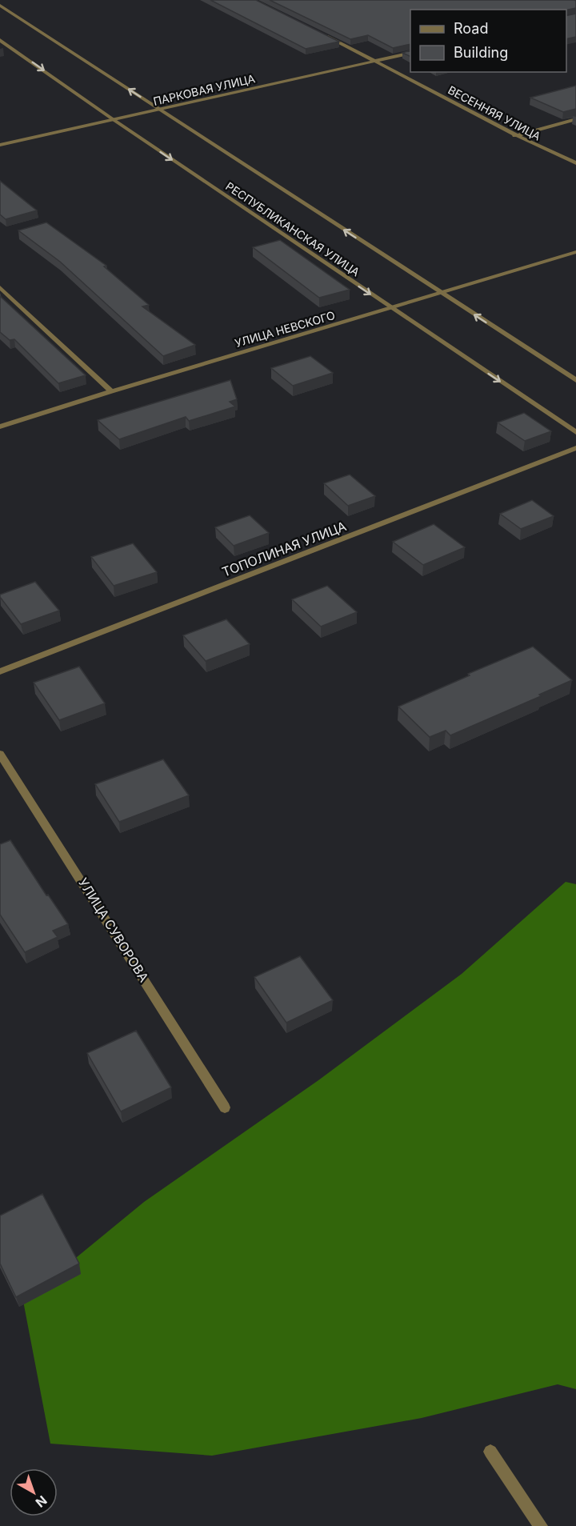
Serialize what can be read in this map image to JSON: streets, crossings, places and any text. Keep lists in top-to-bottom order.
{
  "streets": {
    "street": [
      "ПАРКОВАЯ УЛИЦА",
      "ВЕСЕННЯЯ УЛИЦА",
      "РЕСПУБЛИКАНСКАЯ УЛИЦА",
      "УЛИЦА НЕВСКОГО",
      "ТОПОЛИНАЯ УЛИЦА",
      "УЛИЦА СУВОРОВА"
    ]
  },
  "crossings": [
    ["ПАРКОВАЯ УЛИЦА", "ВЕСЕННЯЯ УЛИЦА"],
    ["ПАРКОВАЯ УЛИЦА", "РЕСПУБЛИКАНСКАЯ УЛИЦА"],
    ["РЕСПУБЛИКАНСКАЯ УЛИЦА", "УЛИЦА НЕВСКОГО"]
  ],
  "legend": ["Road", "Building"],
  "north": "bottom right"
}
